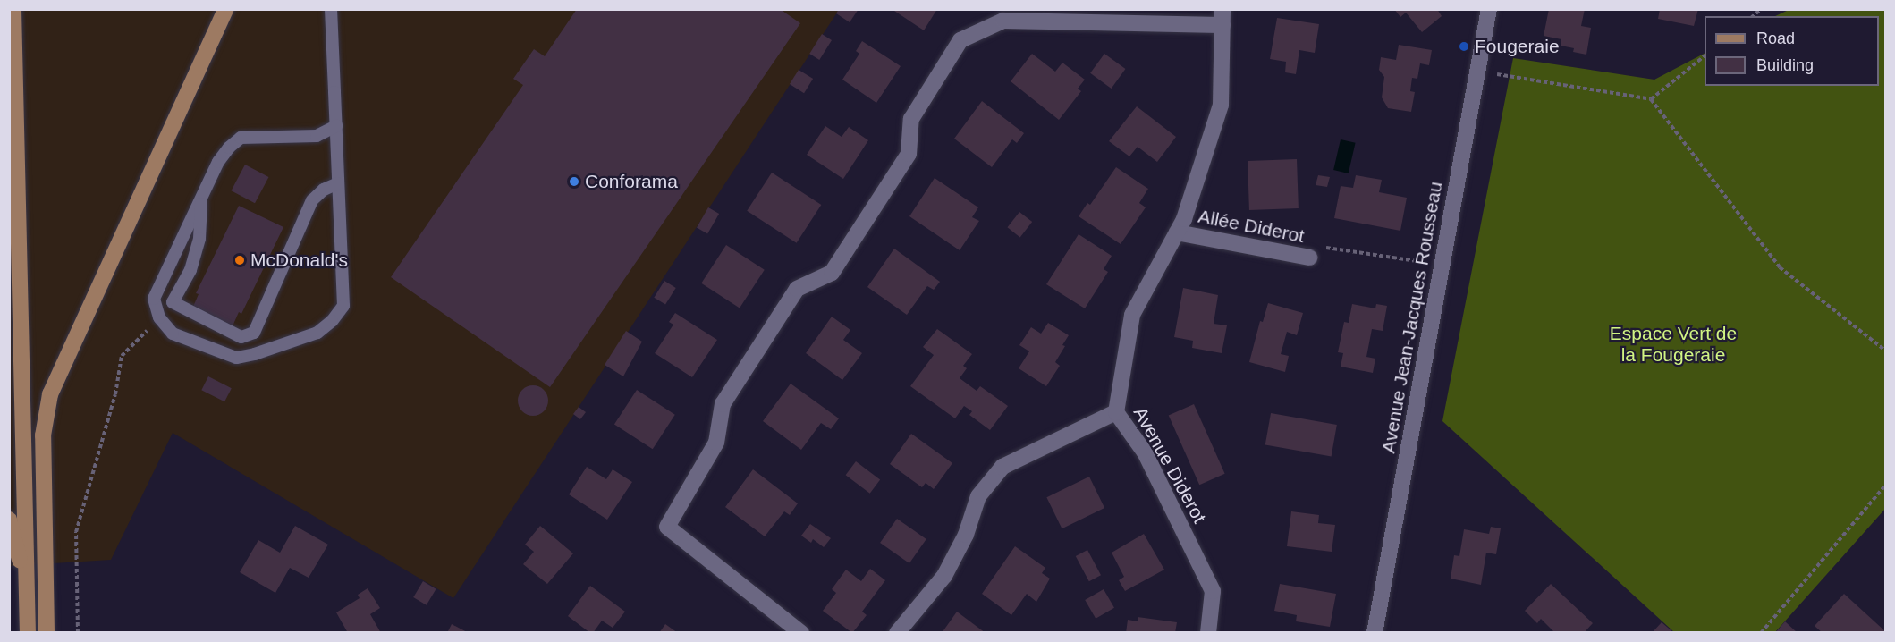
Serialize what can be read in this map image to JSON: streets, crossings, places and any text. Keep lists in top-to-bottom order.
{
  "streets": {
    "street": ["Allée Diderot", "Avenue Jean-Jacques Rousseau", "Avenue Diderot"]
  },
  "crossings": [
    ["Allée Diderot", "Avenue Jean-Jacques Rousseau"],
    ["Allée Diderot", "Avenue Diderot"]
  ],
  "parks": ["Espace Vert de la Fougeraie"],
  "places": ["Fougeraie", "Conforama", "McDonald's"],
  "legend": ["Road", "Building"]
}
